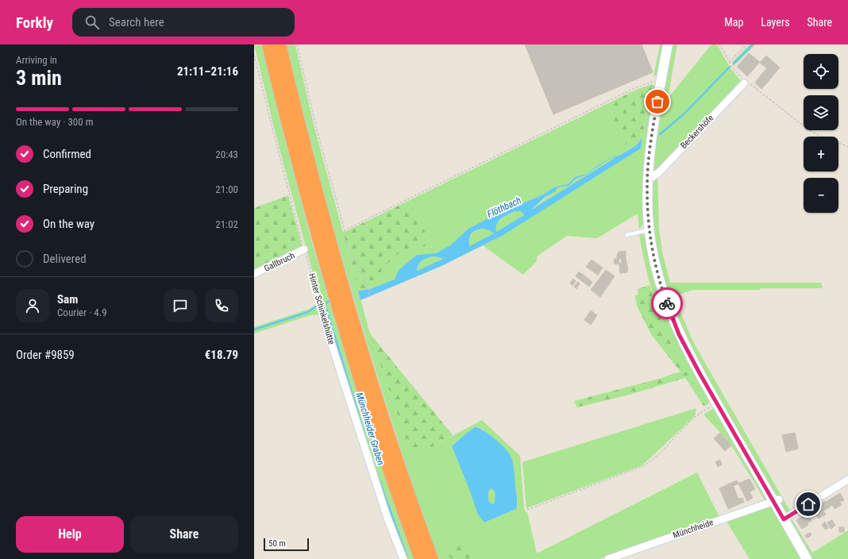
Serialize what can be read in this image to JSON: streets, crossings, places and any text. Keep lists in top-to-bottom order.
{
  "streets": {
    "street": [
      "Beckershöfe",
      "Gallbruch",
      "Hinter Schinkelshütte",
      "Münchheide"
    ]
  },
  "crossings": [
    ["Gallbruch", "Hinter Schinkelshütte"]
  ],
  "water": ["Flöthbach", "Münchheider Graben"],
  "scale_bar": "50 m",
  "page": {
    "header": "Forkly",
    "search": "Search here",
    "nav": ["Map", "Layers", "Share"],
    "heading": ["3 min", "Arriving in", "21:11–21:16"],
    "panel": [
      "Sam",
      "Courier · 4.9",
      "Order #9859",
      "€18.79"
    ],
    "map_buttons": ["+", "−"],
    "bar": "On the way · 300 m",
    "list": [
      ["Confirmed", "20:43"],
      ["Preparing", "21:00"],
      ["On the way", "21:02"],
      "Delivered"
    ],
    "buttons": ["Help", "Share"],
    "scale": "50 m"
  }
}
